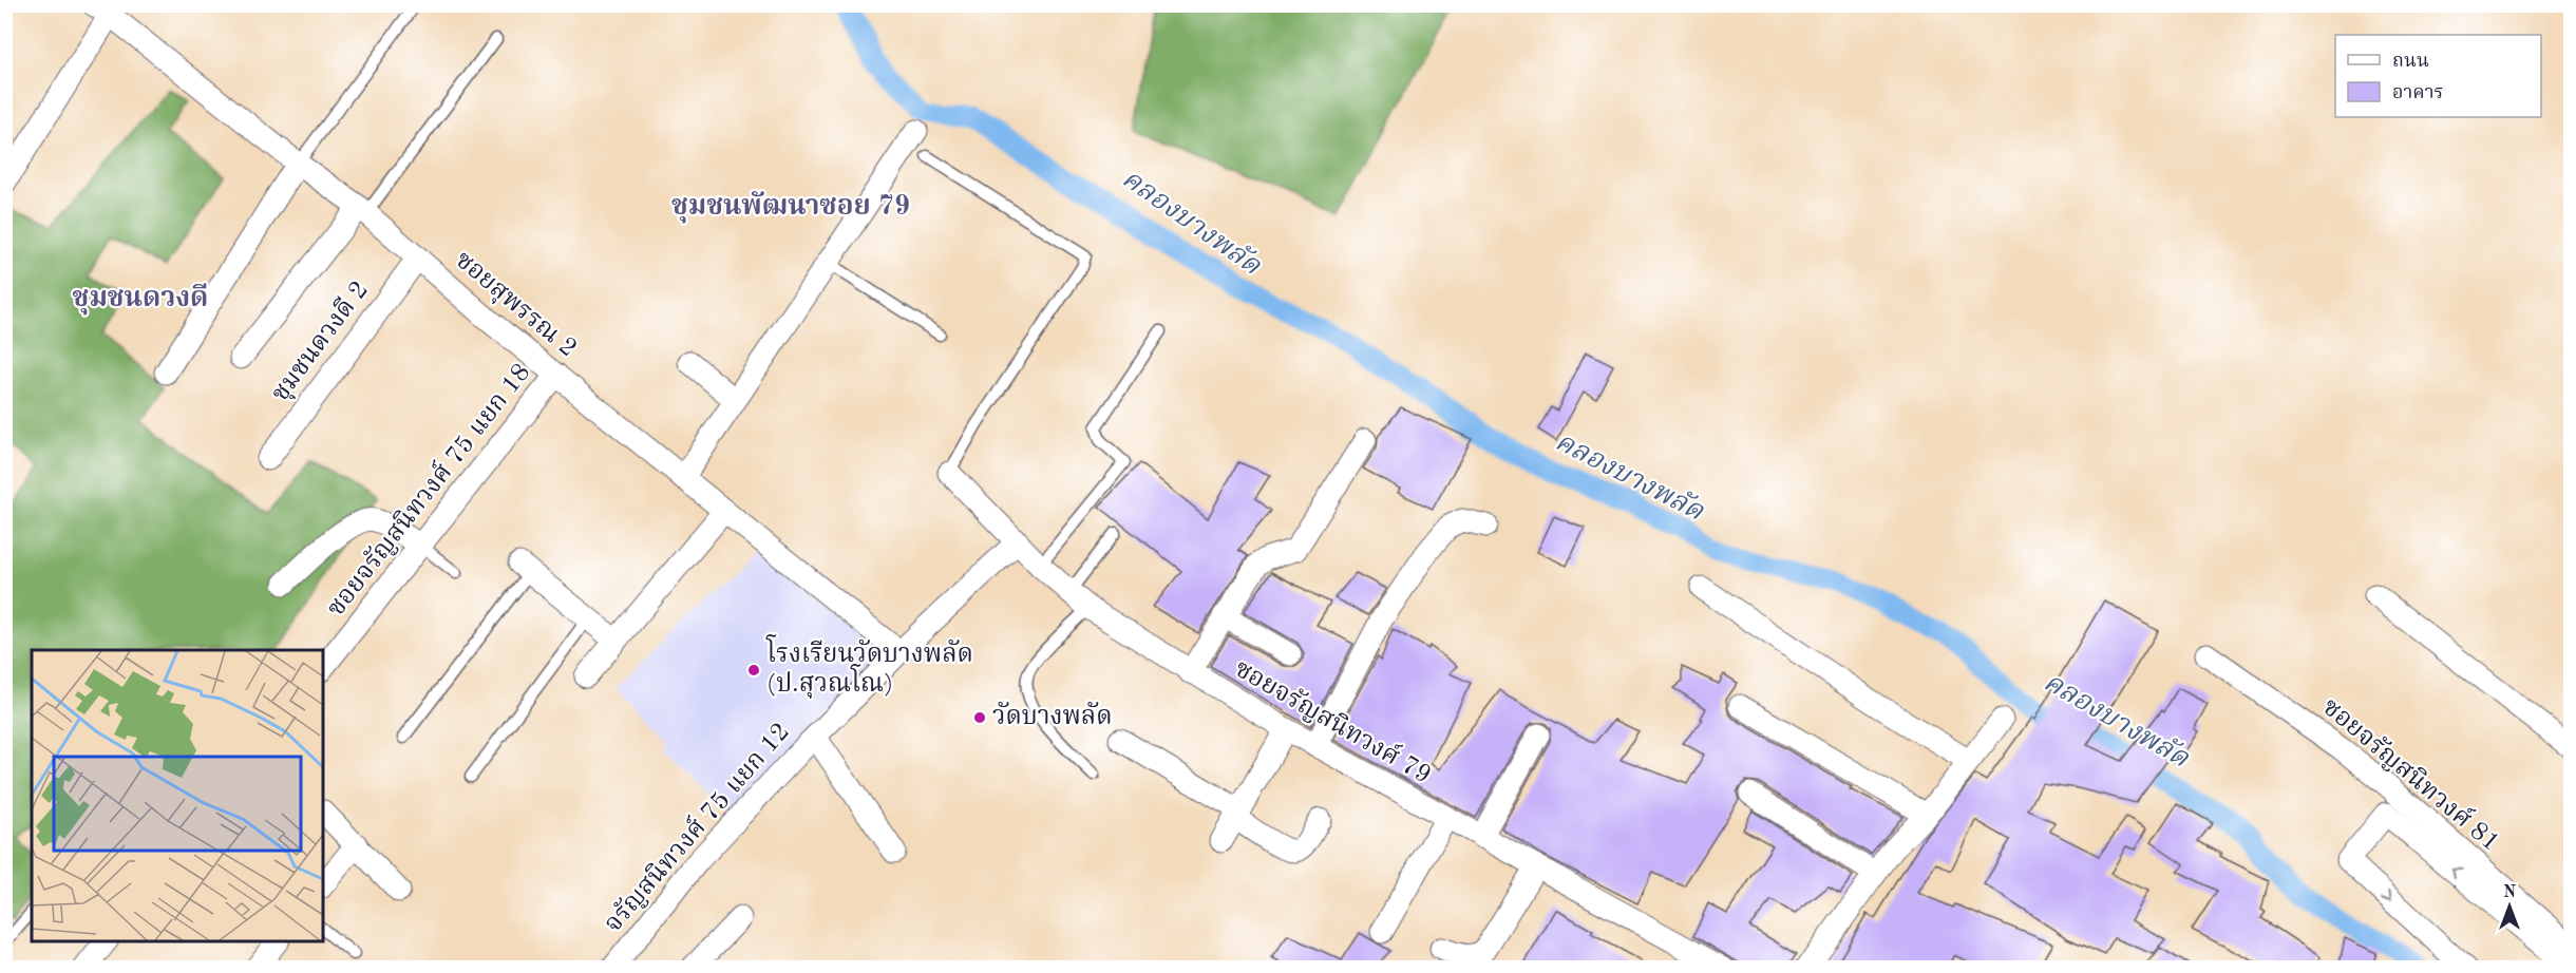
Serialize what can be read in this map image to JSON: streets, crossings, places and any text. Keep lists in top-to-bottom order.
{
  "streets": {
    "street": [
      "ซอยสุพรรณ 2",
      "ชุมชนดวงดี 2",
      "ซอยจรัญสนิทวงศ์ 75 แยก 18",
      "ซอยจรัญสนิทวงศ์ 79",
      "ซอยจรัญสนิทวงศ์ 81",
      "จรัญสนิทวงศ์ 75 แยก 12"
    ]
  },
  "crossings": [
    ["ซอยสุพรรณ 2", "ชุมชนดวงดี 2"],
    ["ซอยสุพรรณ 2", "ซอยจรัญสนิทวงศ์ 75 แยก 18"],
    ["ซอยสุพรรณ 2", "จรัญสนิทวงศ์ 75 แยก 12"],
    ["ซอยจรัญสนิทวงศ์ 79", "จรัญสนิทวงศ์ 75 แยก 12"]
  ],
  "districts": ["ชุมชนพัฒนาซอย 79", "ชุมชนดวงดี"],
  "water": ["คลองบางพลัด"],
  "places": ["โรงเรียนวัดบางพลัด (ป.สุวณโณ)", "วัดบางพลัด"],
  "legend": ["ถนน", "อาคาร"],
  "north": "top"
}
